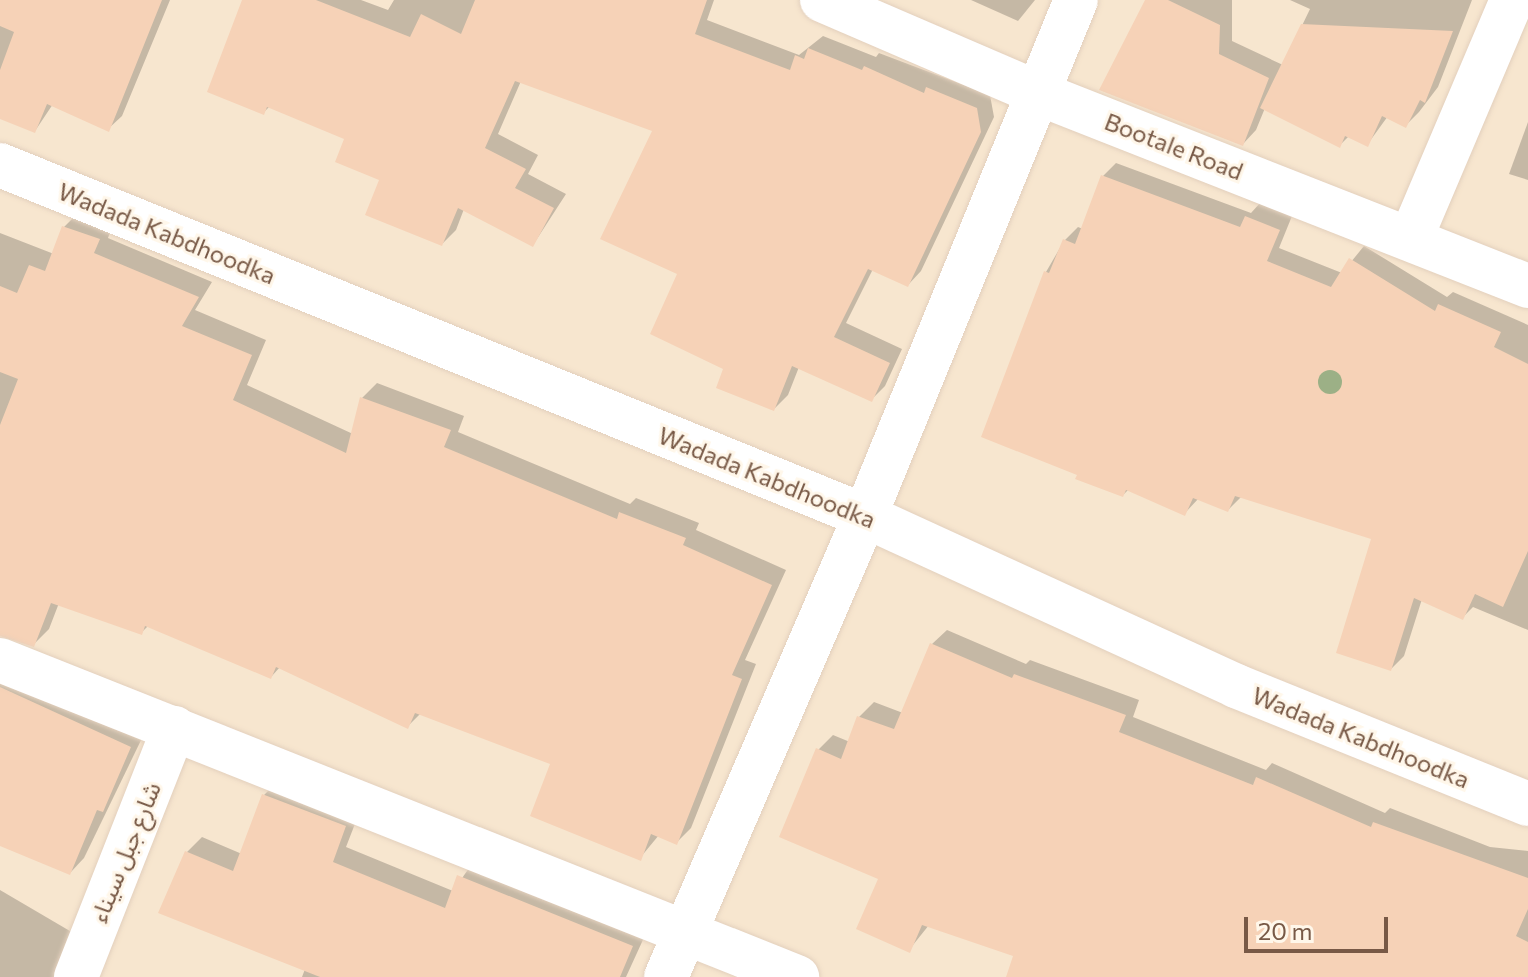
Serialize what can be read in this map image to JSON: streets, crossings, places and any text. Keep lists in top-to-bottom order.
{
  "streets": {
    "street": ["Bootale Road", "Wadada Kabdhoodka", "شارع جبل سيناء"]
  },
  "scale_bar": "20 m"
}
